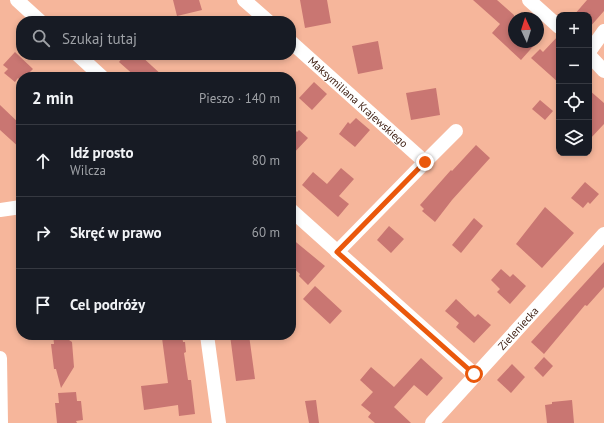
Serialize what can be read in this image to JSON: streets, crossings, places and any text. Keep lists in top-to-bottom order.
{
  "streets": {
    "street": ["Maksymiliana Krajewskiego", "Zieleniecka"]
  },
  "north": "top",
  "page": {
    "map_buttons": ["+", "−"],
    "search": "Szukaj tutaj",
    "heading": ["2 min", "Pieszo · 140 m"],
    "list": [
      ["Idź prosto", "Wilcza", "80 m"],
      ["Skręć w prawo", "60 m"],
      "Cel podróży"
    ]
  }
}
